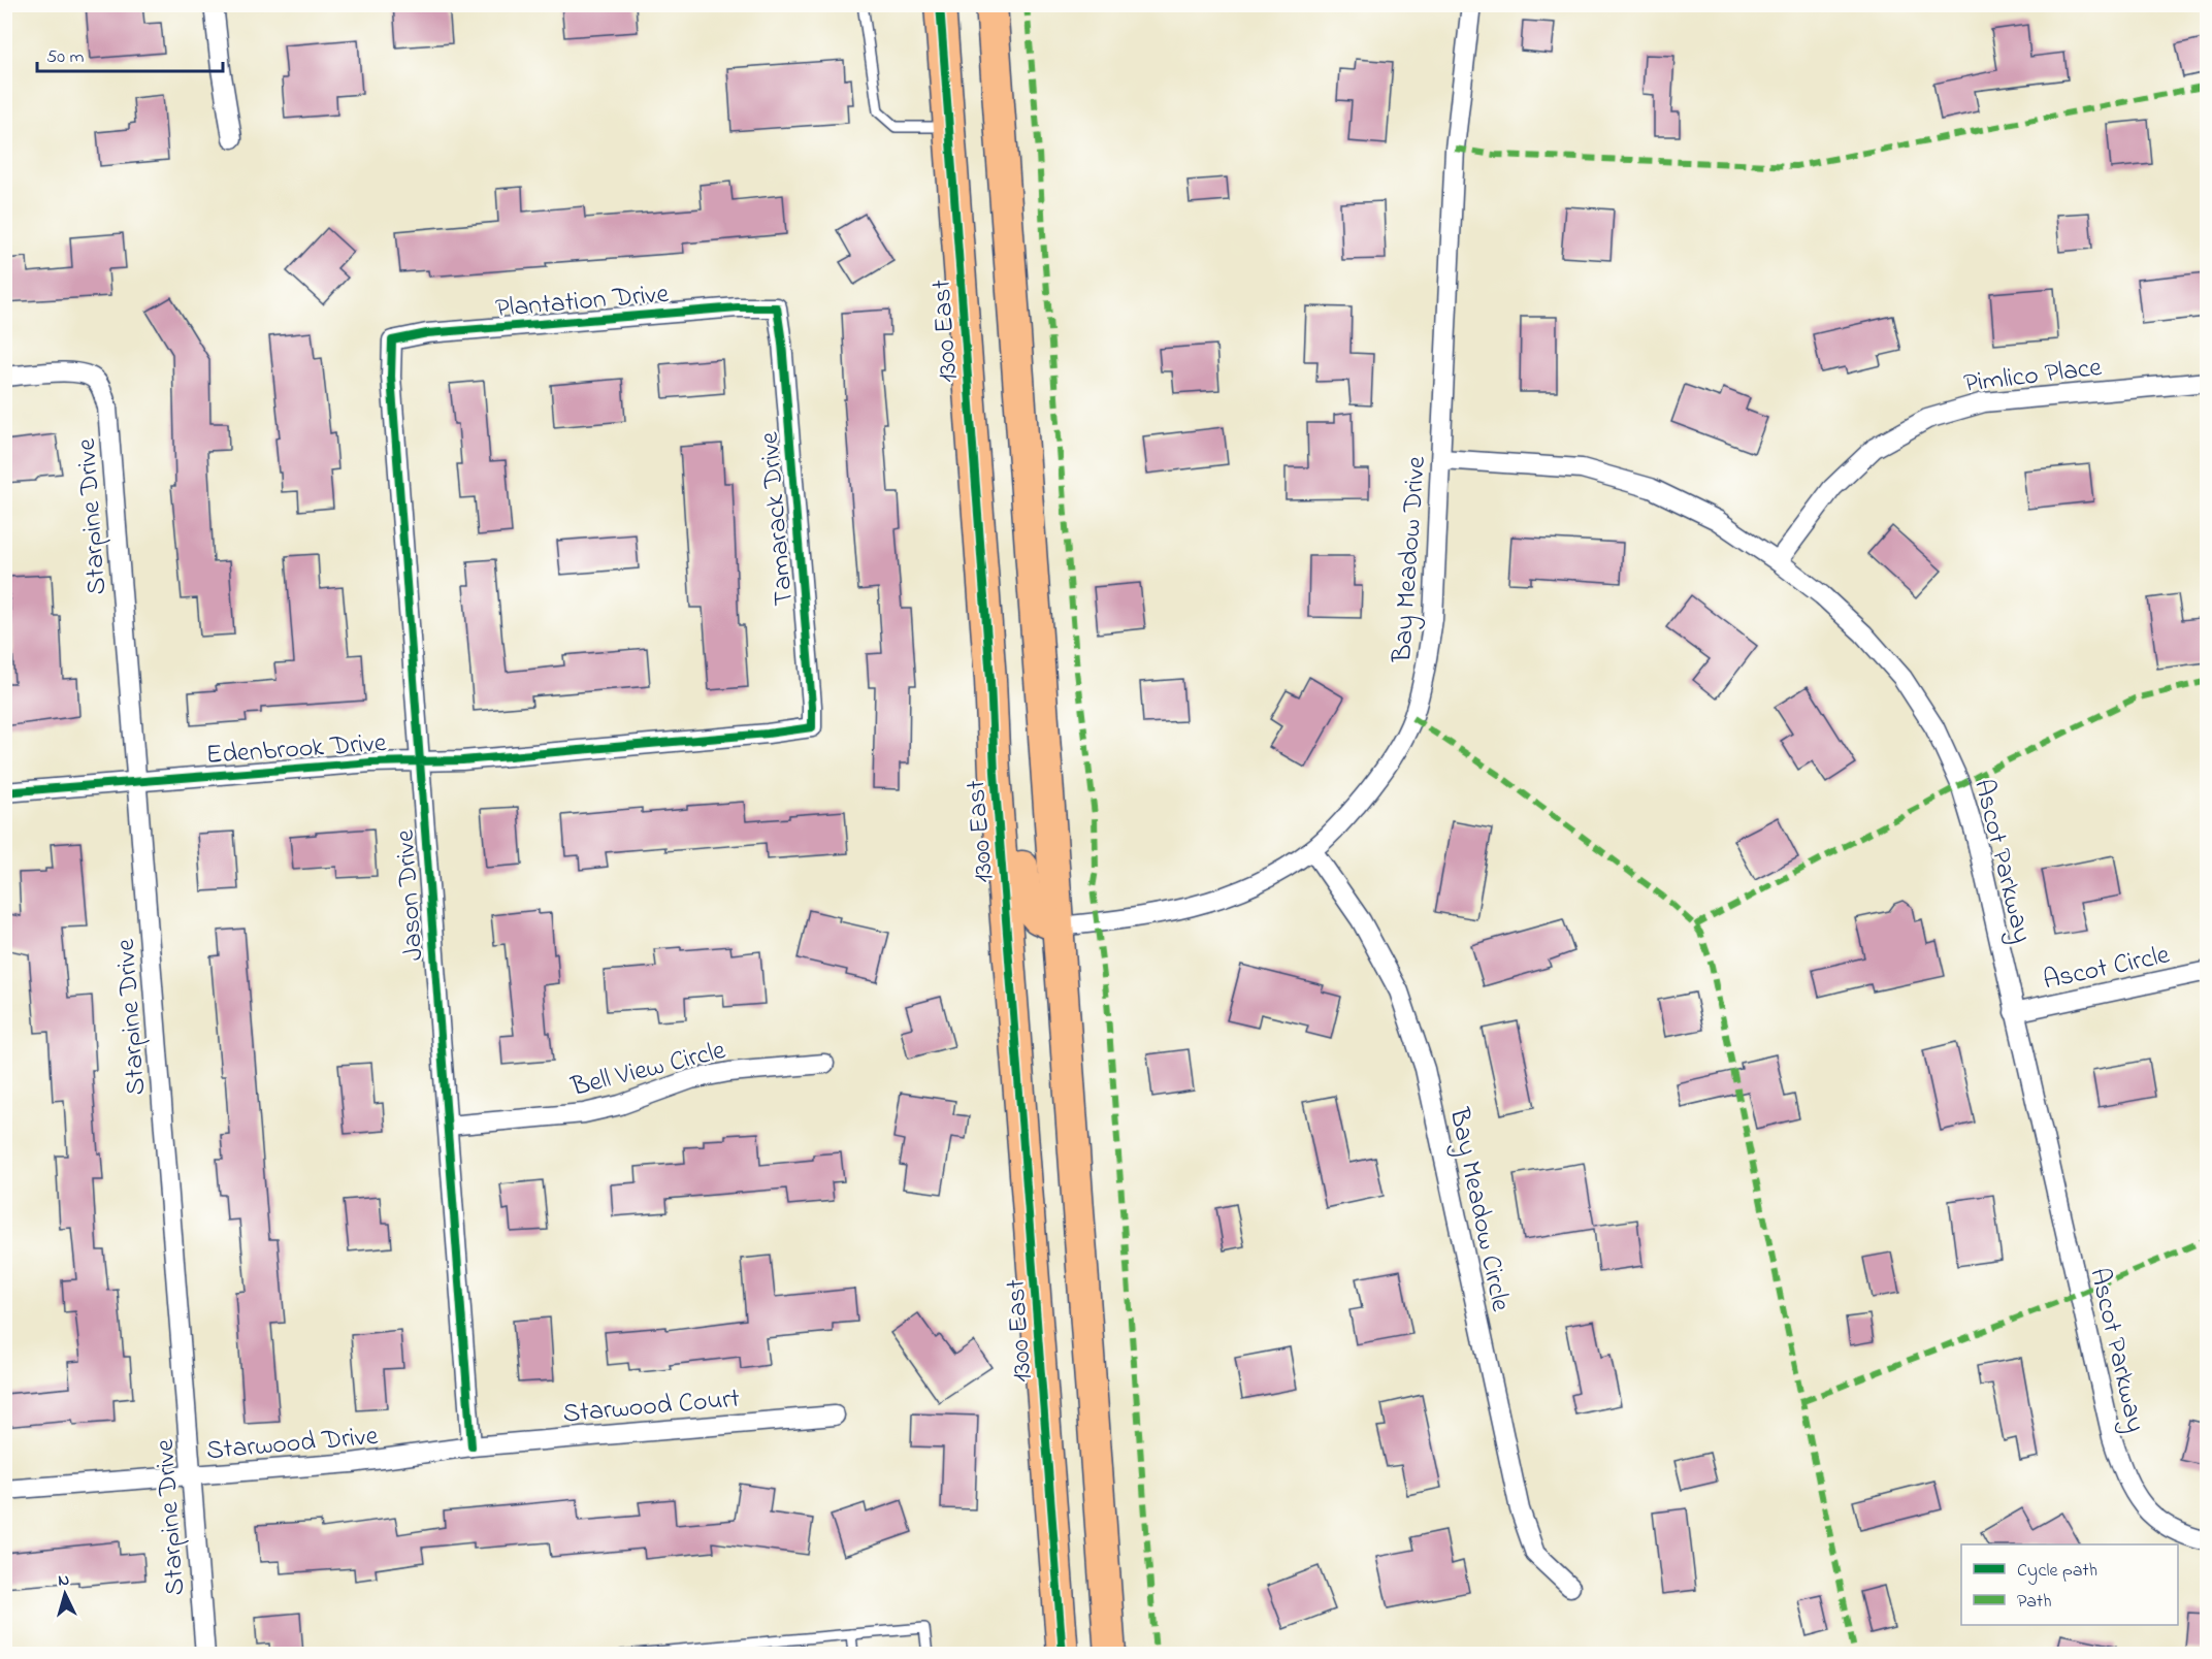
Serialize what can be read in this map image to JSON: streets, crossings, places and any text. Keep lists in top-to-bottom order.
{
  "streets": {
    "main road": ["1300 East"],
    "street": [
      "Plantation Drive",
      "Pimlico Place",
      "Starpine Drive",
      "Tamarack Drive",
      "Bay Meadow Drive",
      "Edenbrook Drive",
      "Ascot Parkway",
      "Jason Drive",
      "Ascot Circle",
      "Bell View Circle",
      "Bay Meadow Circle",
      "Starwood Court",
      "Starwood Drive"
    ]
  },
  "crossings": [
    ["Plantation Drive", "Tamarack Drive"],
    ["Plantation Drive", "Jason Drive"],
    ["Pimlico Place", "Ascot Parkway"],
    ["Starpine Drive", "Edenbrook Drive"],
    ["Starpine Drive", "Starwood Drive"],
    ["Tamarack Drive", "Edenbrook Drive"],
    ["Bay Meadow Drive", "Ascot Parkway"],
    ["Bay Meadow Drive", "Bay Meadow Circle"],
    ["Edenbrook Drive", "Jason Drive"],
    ["Ascot Parkway", "Ascot Circle"],
    ["Jason Drive", "Bell View Circle"],
    ["Jason Drive", "Starwood Court"],
    ["Jason Drive", "Starwood Drive"],
    ["Starwood Court", "Starwood Drive"]
  ],
  "legend": ["Cycle path", "Path"],
  "scale_bar": "50 m",
  "north": "top"
}
